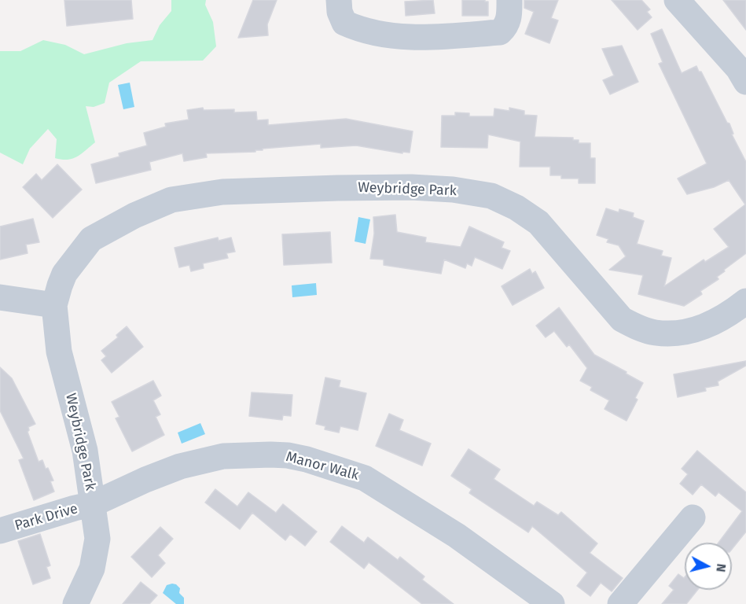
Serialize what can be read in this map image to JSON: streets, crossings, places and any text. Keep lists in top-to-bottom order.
{
  "streets": {
    "street": ["Weybridge Park", "Manor Walk", "Park Drive"]
  },
  "crossings": [
    ["Weybridge Park", "Manor Walk"],
    ["Weybridge Park", "Park Drive"],
    ["Manor Walk", "Park Drive"]
  ],
  "north": "right"
}
